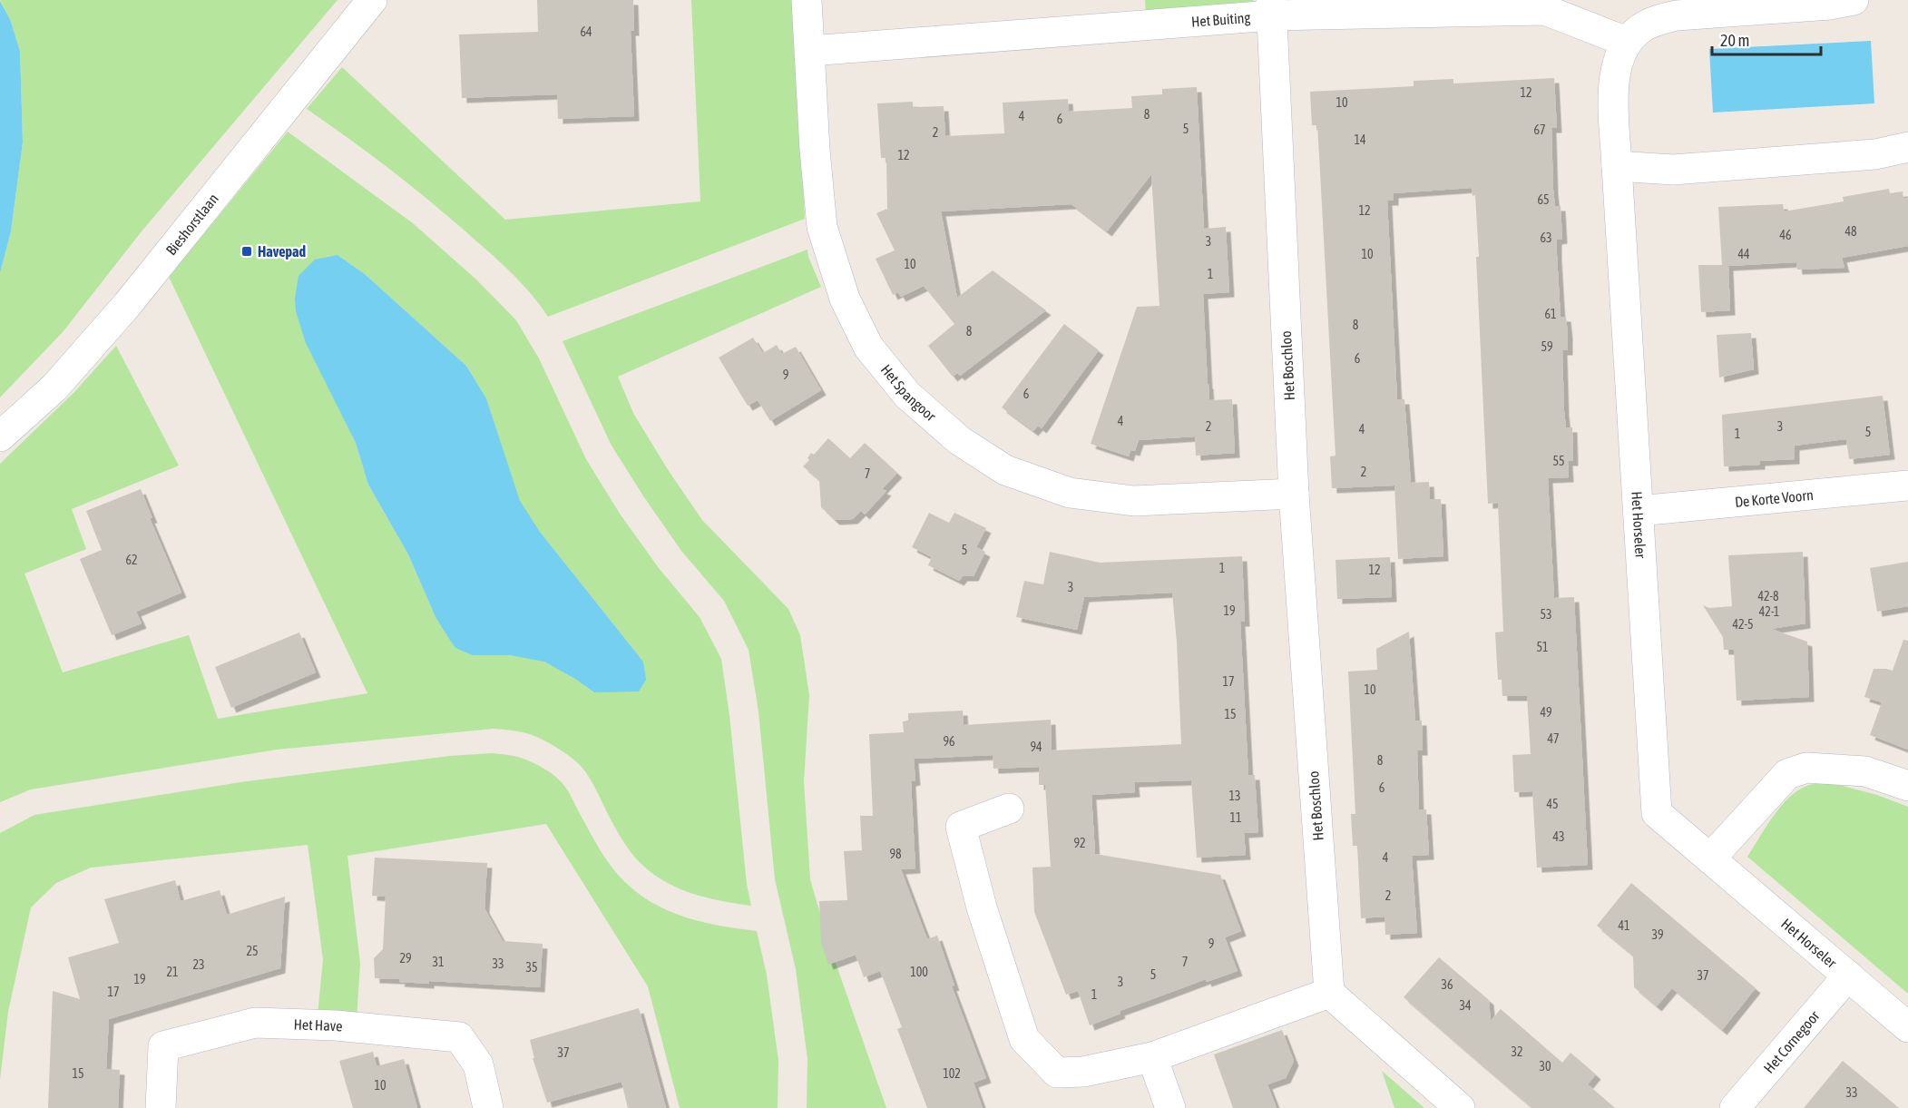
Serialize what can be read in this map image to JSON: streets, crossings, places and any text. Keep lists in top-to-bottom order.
{
  "streets": {
    "street": [
      "Het Buiting",
      "Bieshorstlaan",
      "Het Boschloo",
      "Het Spangoor",
      "De Korte Voorn",
      "Het Horseler",
      "Het Have",
      "Het Cornegoor"
    ]
  },
  "crossings": [
    ["Het Buiting", "Het Boschloo"],
    ["Het Buiting", "Het Spangoor"],
    ["Het Buiting", "Het Horseler"],
    ["Het Boschloo", "Het Spangoor"],
    ["De Korte Voorn", "Het Horseler"],
    ["Het Horseler", "Het Cornegoor"]
  ],
  "places": {
    "transit": ["Havepad"]
  },
  "house_numbers": [
    "64",
    "12",
    "10",
    "8",
    "4",
    "6",
    "5",
    "67",
    "2",
    "14",
    "12",
    "65",
    "12",
    "48",
    "46",
    "63",
    "3",
    "10",
    "44",
    "10",
    "1",
    "61",
    "8",
    "8",
    "59",
    "6",
    "9",
    "6",
    "4",
    "2",
    "3",
    "4",
    "5",
    "1",
    "55",
    "2",
    "7",
    "5",
    "62",
    "1",
    "12",
    "3",
    "42-8",
    "19",
    "42-1",
    "53",
    "42-5",
    "51",
    "17",
    "10",
    "49",
    "15",
    "47",
    "96",
    "94",
    "8",
    "6",
    "13",
    "45",
    "11",
    "43",
    "92",
    "98",
    "4",
    "2",
    "41",
    "39",
    "9",
    "25",
    "29",
    "31",
    "7",
    "33",
    "23",
    "35",
    "21",
    "100",
    "5",
    "37",
    "19",
    "3",
    "36",
    "17",
    "1",
    "34",
    "32",
    "37",
    "30",
    "15",
    "102",
    "10",
    "33"
  ],
  "scale_bar": "20 m"
}
